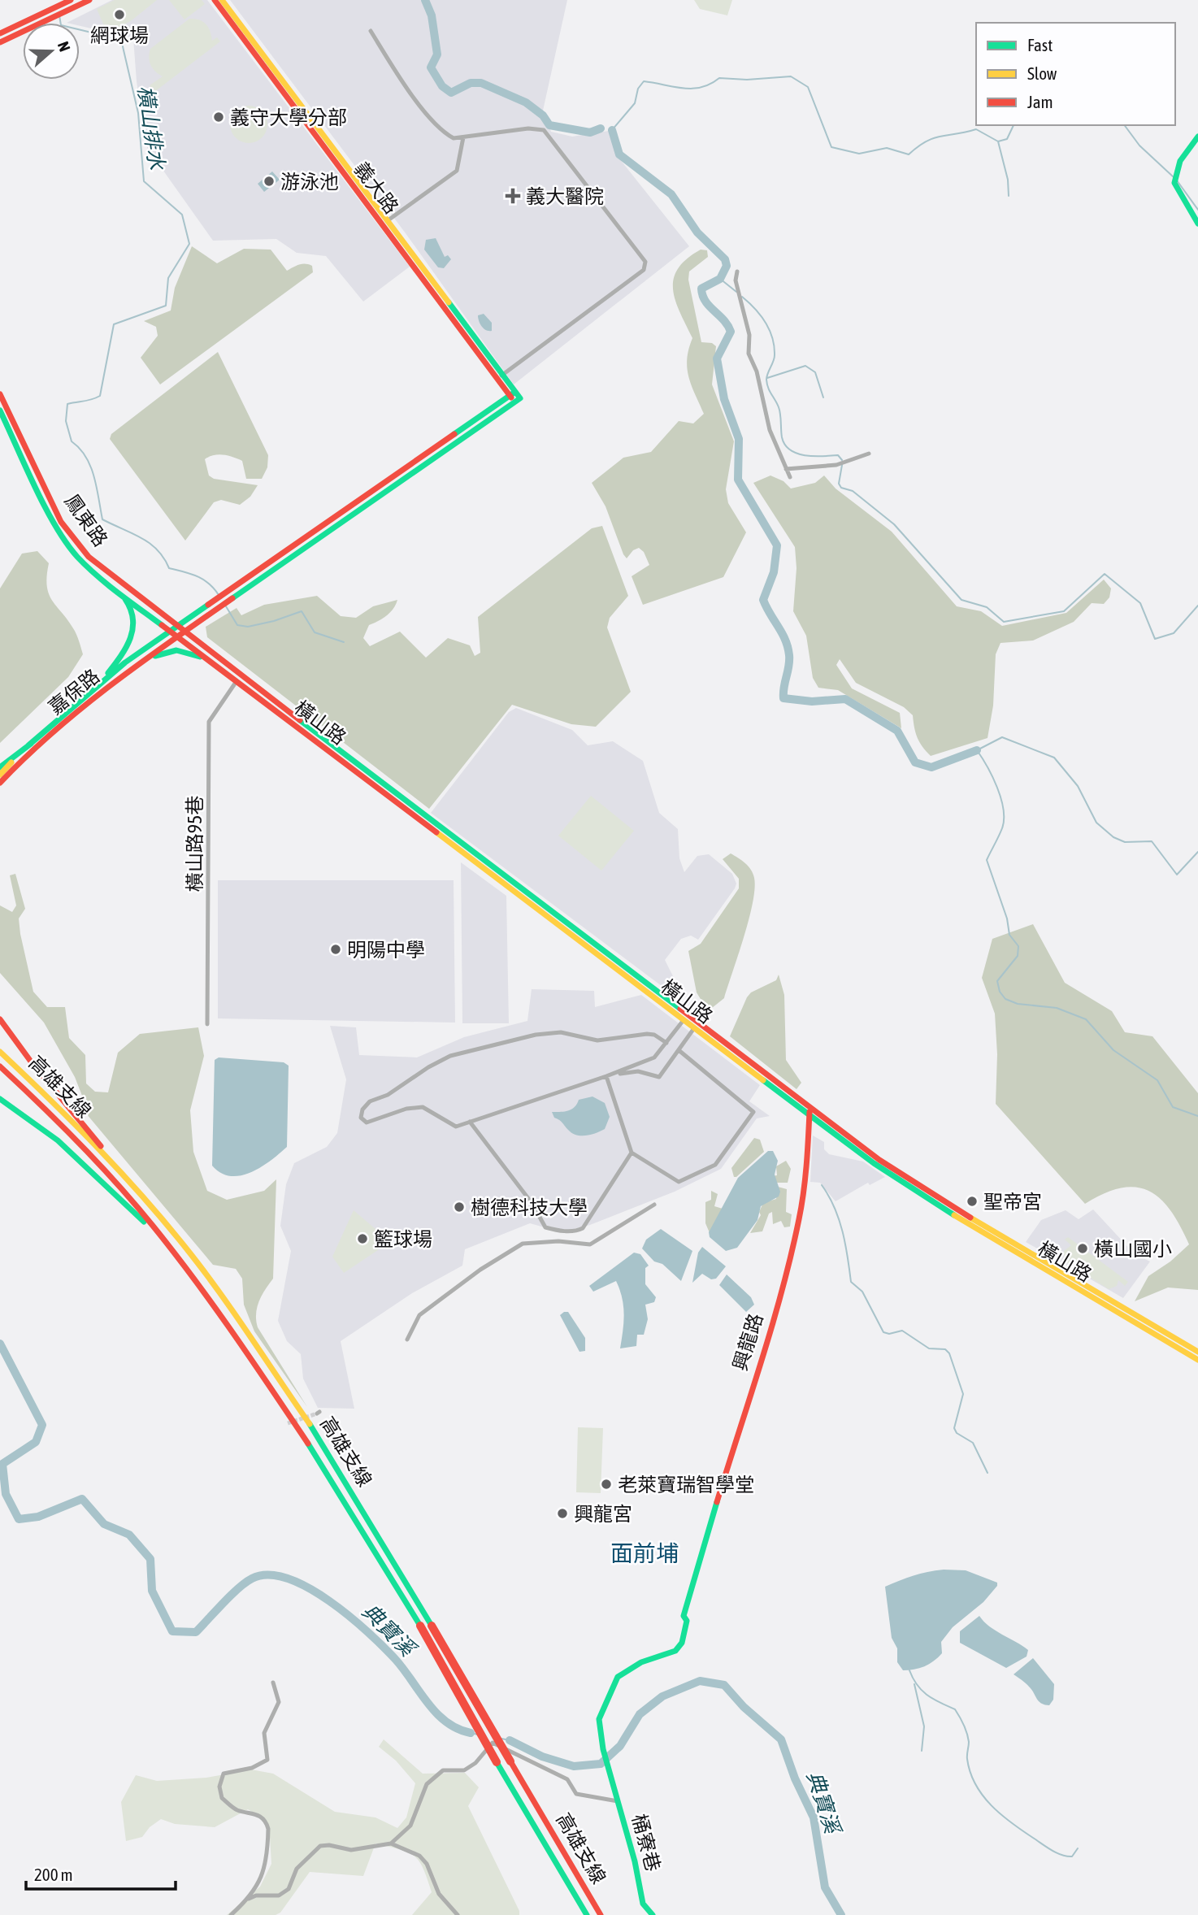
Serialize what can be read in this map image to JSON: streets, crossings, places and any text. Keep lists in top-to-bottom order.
{
  "streets": {
    "main road": [
      "義大路",
      "鳳東路",
      "嘉保路",
      "橫山路",
      "高雄支線",
      "興龍路",
      "桶寮巷"
    ],
    "street": ["橫山路95巷"]
  },
  "crossings": [
    ["義大路", "鳳東路"],
    ["義大路", "嘉保路"],
    ["義大路", "橫山路"],
    ["鳳東路", "嘉保路"],
    ["鳳東路", "橫山路"],
    ["嘉保路", "橫山路"],
    ["橫山路", "橫山路95巷"],
    ["橫山路", "興龍路"],
    ["興龍路", "桶寮巷"]
  ],
  "districts": ["面前埔"],
  "water": ["橫山排水", "典寶溪"],
  "places": {
    "other": [
      "網球場",
      "義守大學分部",
      "游泳池",
      "明陽中學",
      "聖帝宮",
      "樹德科技大學",
      "籃球場",
      "橫山國小",
      "老萊寶瑞智學堂",
      "興龍宮"
    ],
    "health": ["義大醫院"]
  },
  "legend": ["Fast", "Slow", "Jam"],
  "scale_bar": "200 m",
  "north": "right"
}
